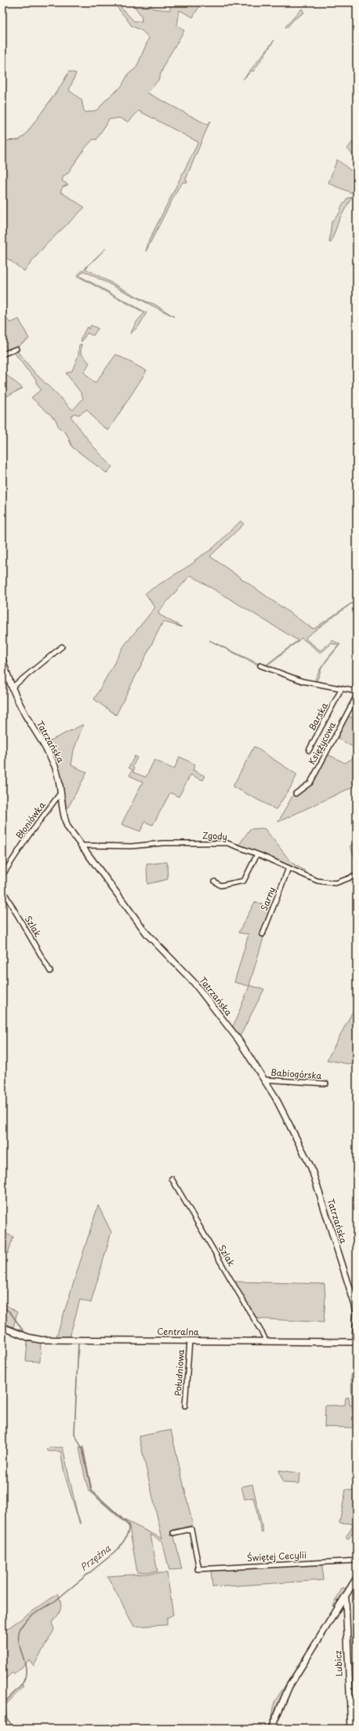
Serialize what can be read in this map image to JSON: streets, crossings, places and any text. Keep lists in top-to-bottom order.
{
  "streets": {
    "street": [
      "Barska",
      "Tatrzańska",
      "Księżycowa",
      "Błoniówka",
      "Zgody",
      "Sarny",
      "Szlak",
      "Babiogórska",
      "Centralna",
      "Południowa",
      "Świętej Cecylii",
      "Lubicz"
    ]
  },
  "crossings": [
    ["Tatrzańska", "Błoniówka"],
    ["Tatrzańska", "Zgody"],
    ["Tatrzańska", "Babiogórska"],
    ["Tatrzańska", "Centralna"],
    ["Zgody", "Sarny"],
    ["Szlak", "Centralna"],
    ["Centralna", "Południowa"]
  ],
  "water": ["Przężna"]
}
